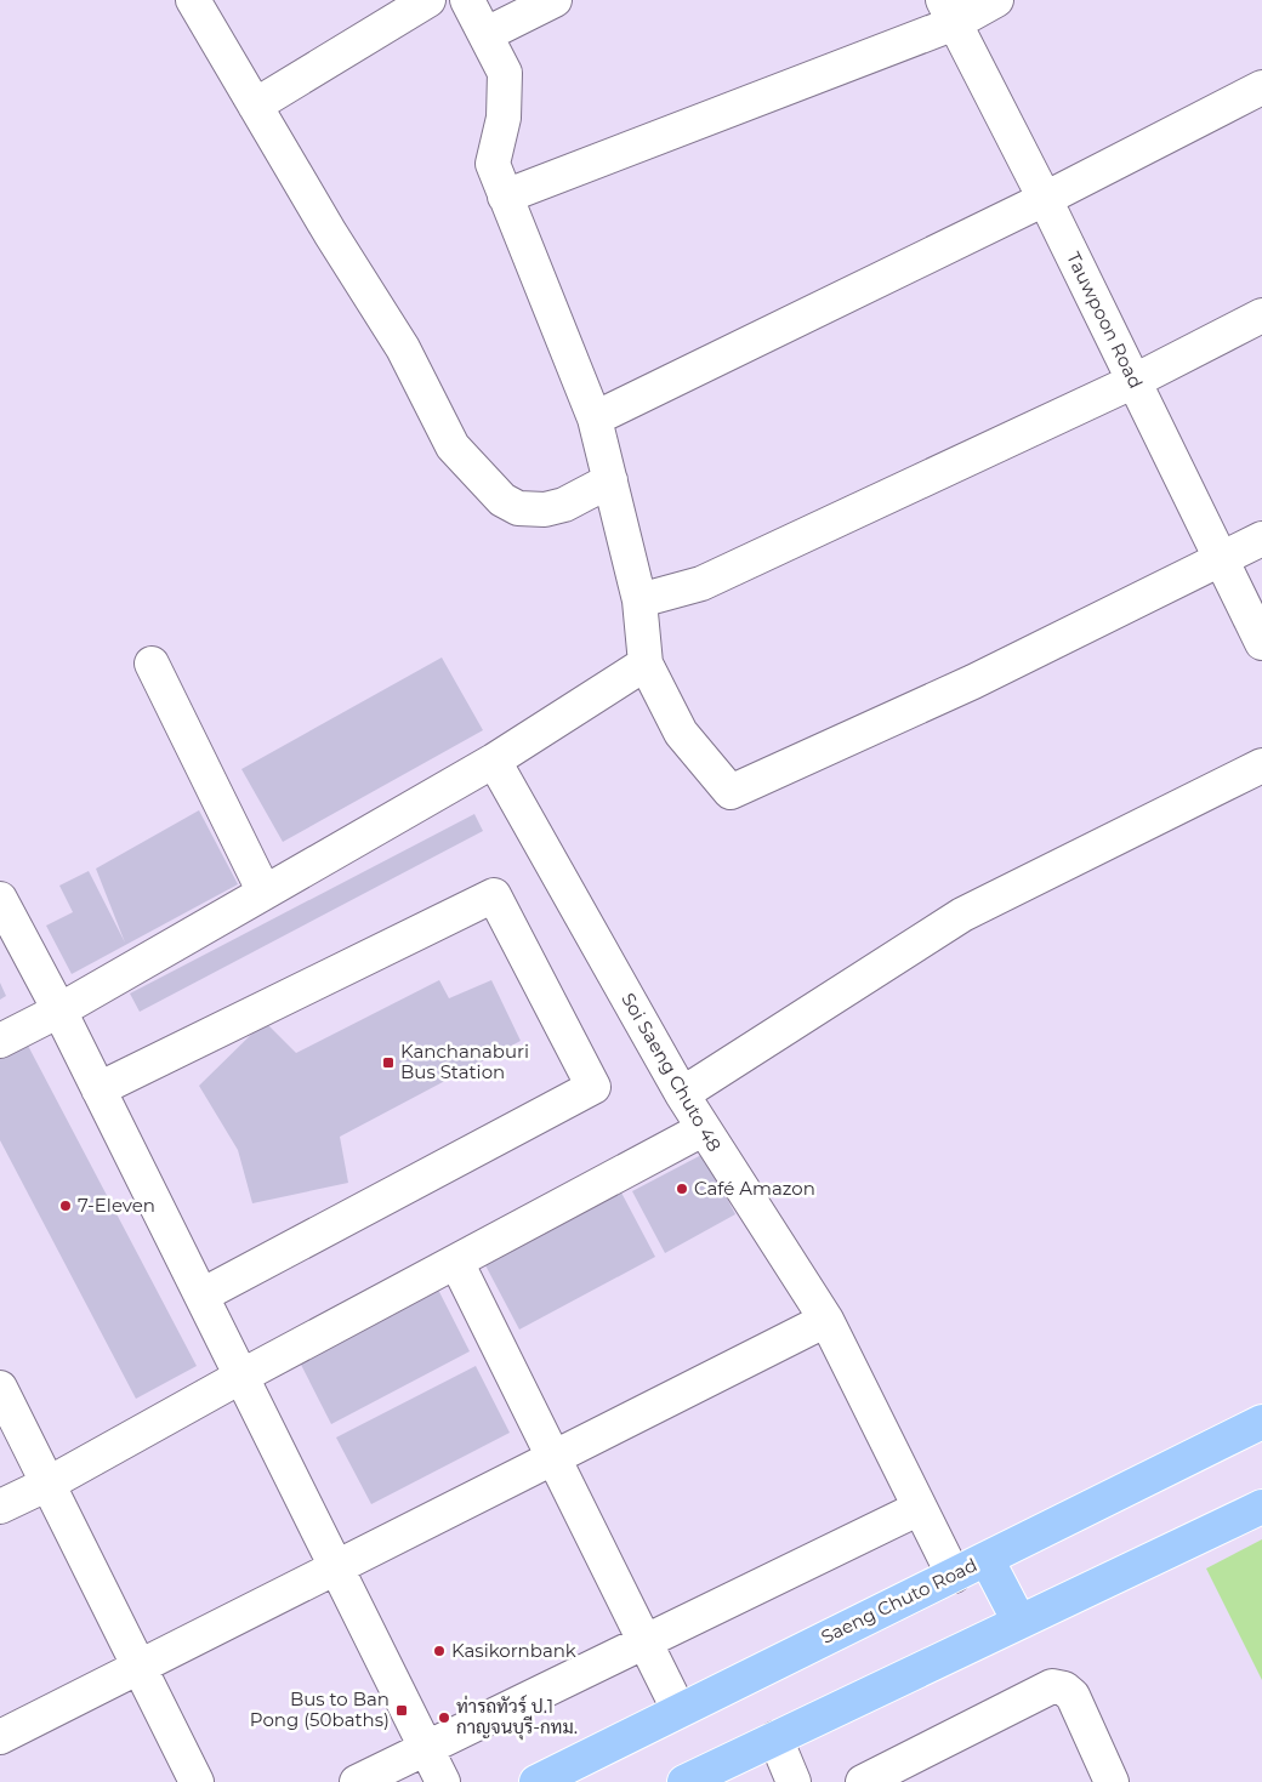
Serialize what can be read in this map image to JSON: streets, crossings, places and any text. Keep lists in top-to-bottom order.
{
  "streets": {
    "main road": ["Saeng Chuto Road"],
    "street": ["Tauwpoon Road", "Soi Saeng Chuto 48"]
  },
  "crossings": [
    ["Soi Saeng Chuto 48", "Saeng Chuto Road"]
  ],
  "places": {
    "transit": ["Kanchanaburi Bus Station", "Bus to Ban Pong (50baths)"],
    "other": [
      "Café Amazon",
      "7-Eleven",
      "Kasikornbank",
      "ท่ารถทัวร์ ป.1 กาญจนบุรี-กทม."
    ]
  }
}
